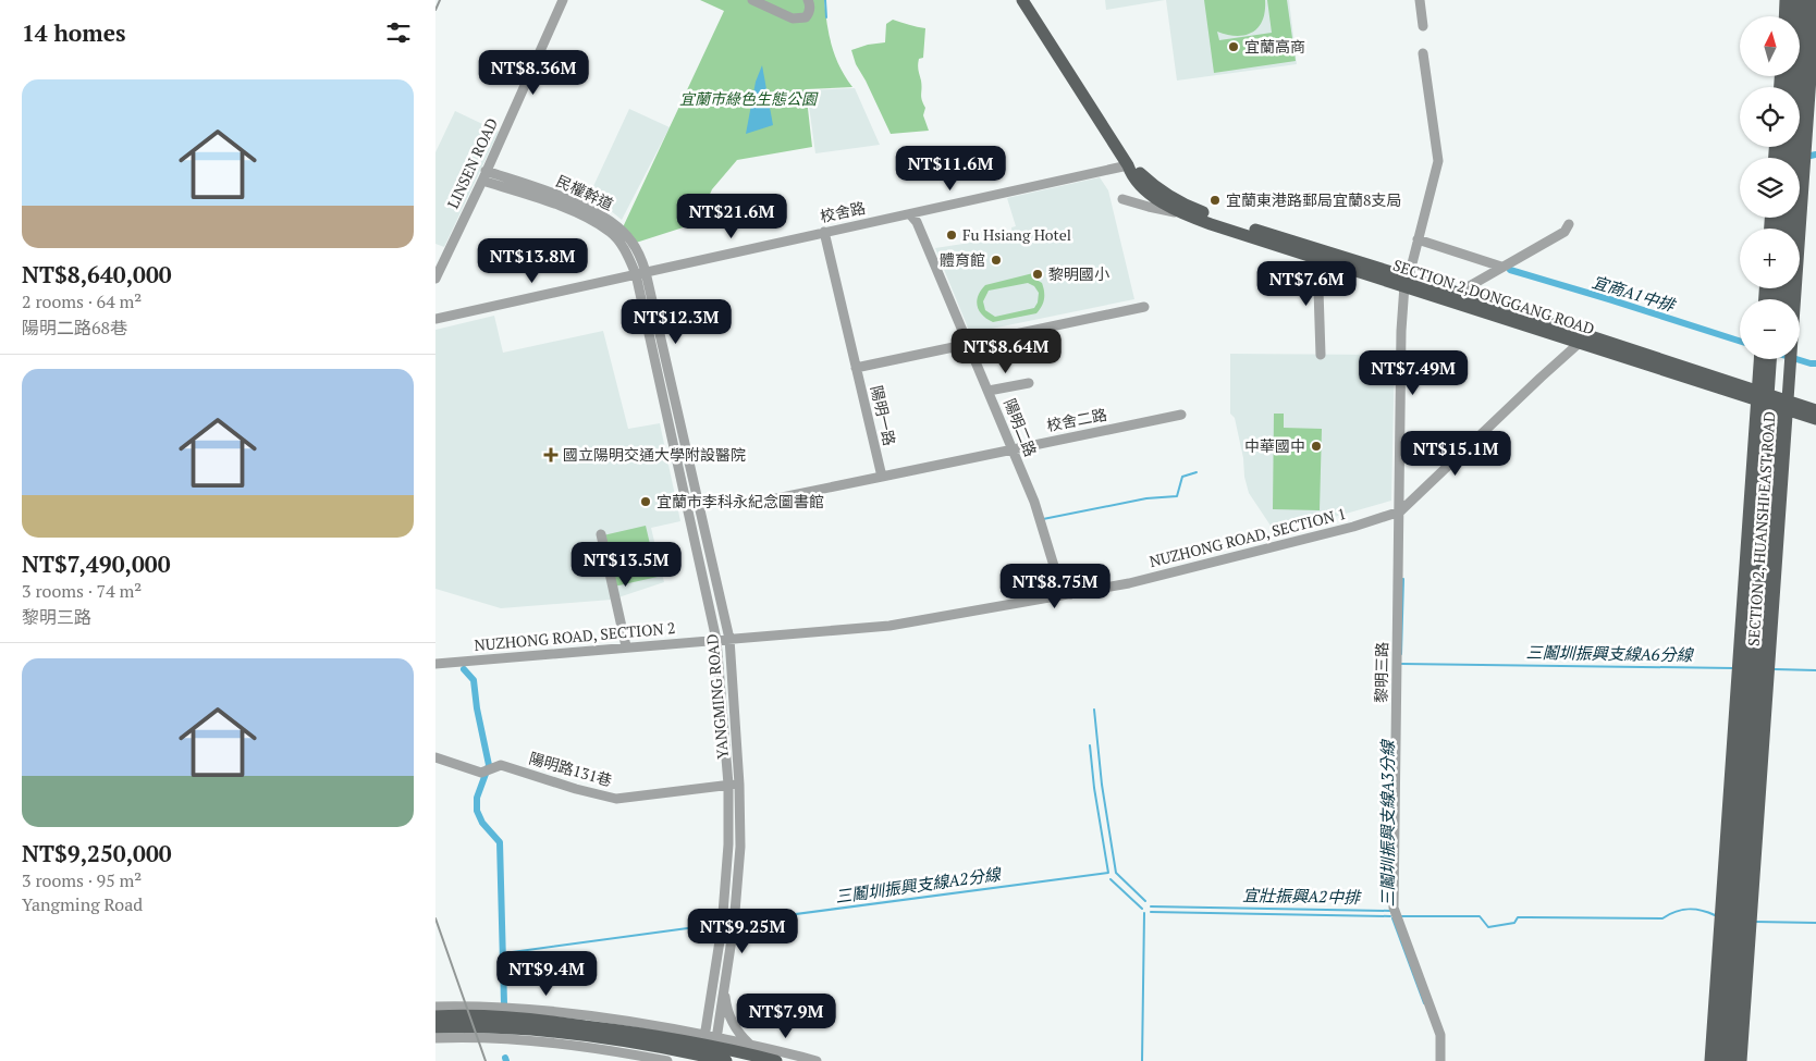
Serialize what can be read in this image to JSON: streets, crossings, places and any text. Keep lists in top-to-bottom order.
{
  "streets": {
    "main road": ["SECTION 2,DONGGANG ROAD", "SECTION 2, HUANSHI EAST ROAD"],
    "street": [
      "LINSEN ROAD",
      "民權幹道",
      "校舍路",
      "陽明一路",
      "校舍二路",
      "陽明二路",
      "NUZHONG ROAD, SECTION 1",
      "NUZHONG ROAD, SECTION 2",
      "黎明三路",
      "YANGMING ROAD",
      "陽明路131巷"
    ]
  },
  "crossings": [
    ["LINSEN ROAD", "民權幹道"],
    ["民權幹道", "校舍路"],
    ["民權幹道", "YANGMING ROAD"],
    ["校舍路", "SECTION 2,DONGGANG ROAD"],
    ["校舍路", "陽明一路"],
    ["校舍路", "陽明二路"],
    ["校舍路", "YANGMING ROAD"],
    ["SECTION 2,DONGGANG ROAD", "SECTION 2, HUANSHI EAST ROAD"],
    ["SECTION 2,DONGGANG ROAD", "NUZHONG ROAD, SECTION 1"],
    ["SECTION 2,DONGGANG ROAD", "黎明三路"],
    ["陽明一路", "校舍二路"],
    ["校舍二路", "陽明二路"],
    ["陽明二路", "NUZHONG ROAD, SECTION 1"],
    ["NUZHONG ROAD, SECTION 1", "NUZHONG ROAD, SECTION 2"],
    ["NUZHONG ROAD, SECTION 1", "黎明三路"],
    ["NUZHONG ROAD, SECTION 1", "YANGMING ROAD"],
    ["NUZHONG ROAD, SECTION 2", "YANGMING ROAD"],
    ["YANGMING ROAD", "陽明路131巷"]
  ],
  "water": [
    "宜商A1中排",
    "三鬮圳振興支線A6分線",
    "三鬮圳振興支線A3分線",
    "三鬮圳振興支線A2分線",
    "宜壯振興A2中排"
  ],
  "parks": ["宜蘭市綠色生態公園"],
  "places": {
    "other": [
      "宜蘭高商",
      "宜蘭東港路郵局宜蘭8支局",
      "Fu Hsiang Hotel",
      "體育館",
      "黎明國小",
      "中華國中",
      "宜蘭市李科永紀念圖書館"
    ],
    "health": ["國立陽明交通大學附設醫院"]
  },
  "north": "top",
  "page": {
    "heading": "14 homes",
    "map_buttons": ["+", "−"],
    "price": [
      "NT$8.36M",
      "NT$11.6M",
      "NT$21.6M",
      "NT$13.8M",
      "NT$7.6M",
      "NT$12.3M",
      "NT$8.64M",
      "NT$7.49M",
      "NT$15.1M",
      "NT$13.5M",
      "NT$8.75M",
      "NT$9.25M",
      "NT$9.4M",
      "NT$7.9M"
    ],
    "list": [
      {
        "name": "NT$8,640,000",
        "note": "2 rooms · 64 m² · 陽明二路68巷"
      },
      {
        "name": "NT$7,490,000",
        "note": "3 rooms · 74 m² · 黎明三路"
      },
      {
        "name": "NT$9,250,000",
        "note": "3 rooms · 95 m² · Yangming Road"
      }
    ]
  }
}
